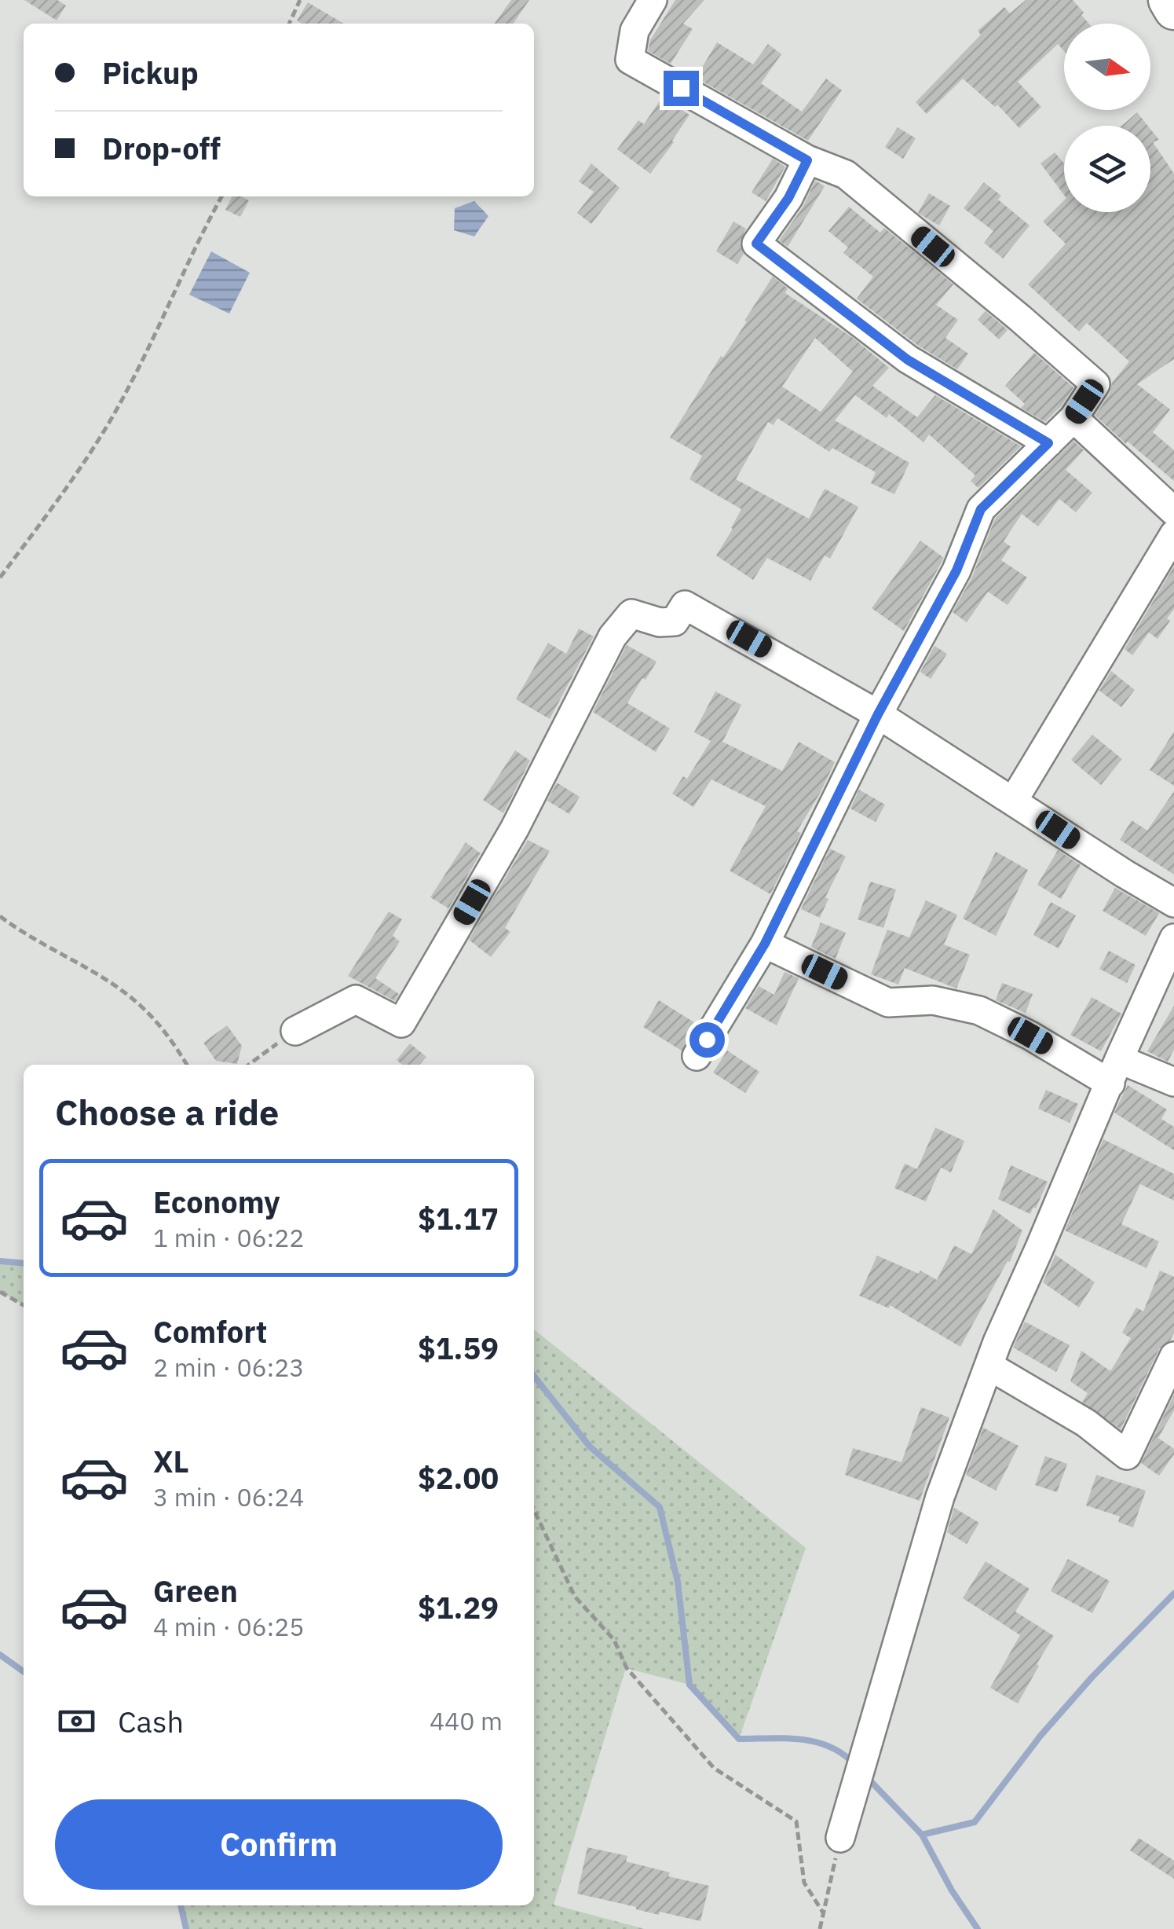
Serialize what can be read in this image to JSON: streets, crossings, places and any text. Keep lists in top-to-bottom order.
{
  "north": "right",
  "page": {
    "banner": ["Pickup", "Drop-off"],
    "heading": "Choose a ride",
    "list": [
      {
        "name": "Economy",
        "note": "1 min · 06:22",
        "value": "$1.17"
      },
      {
        "name": "Comfort",
        "note": "2 min · 06:23",
        "value": "$1.59"
      },
      {
        "name": "XL",
        "note": "3 min · 06:24",
        "value": "$2.00"
      },
      {
        "name": "Green",
        "note": "4 min · 06:25",
        "value": "$1.29"
      }
    ],
    "pay": ["Cash", "440 m"],
    "buttons": "Confirm"
  }
}
